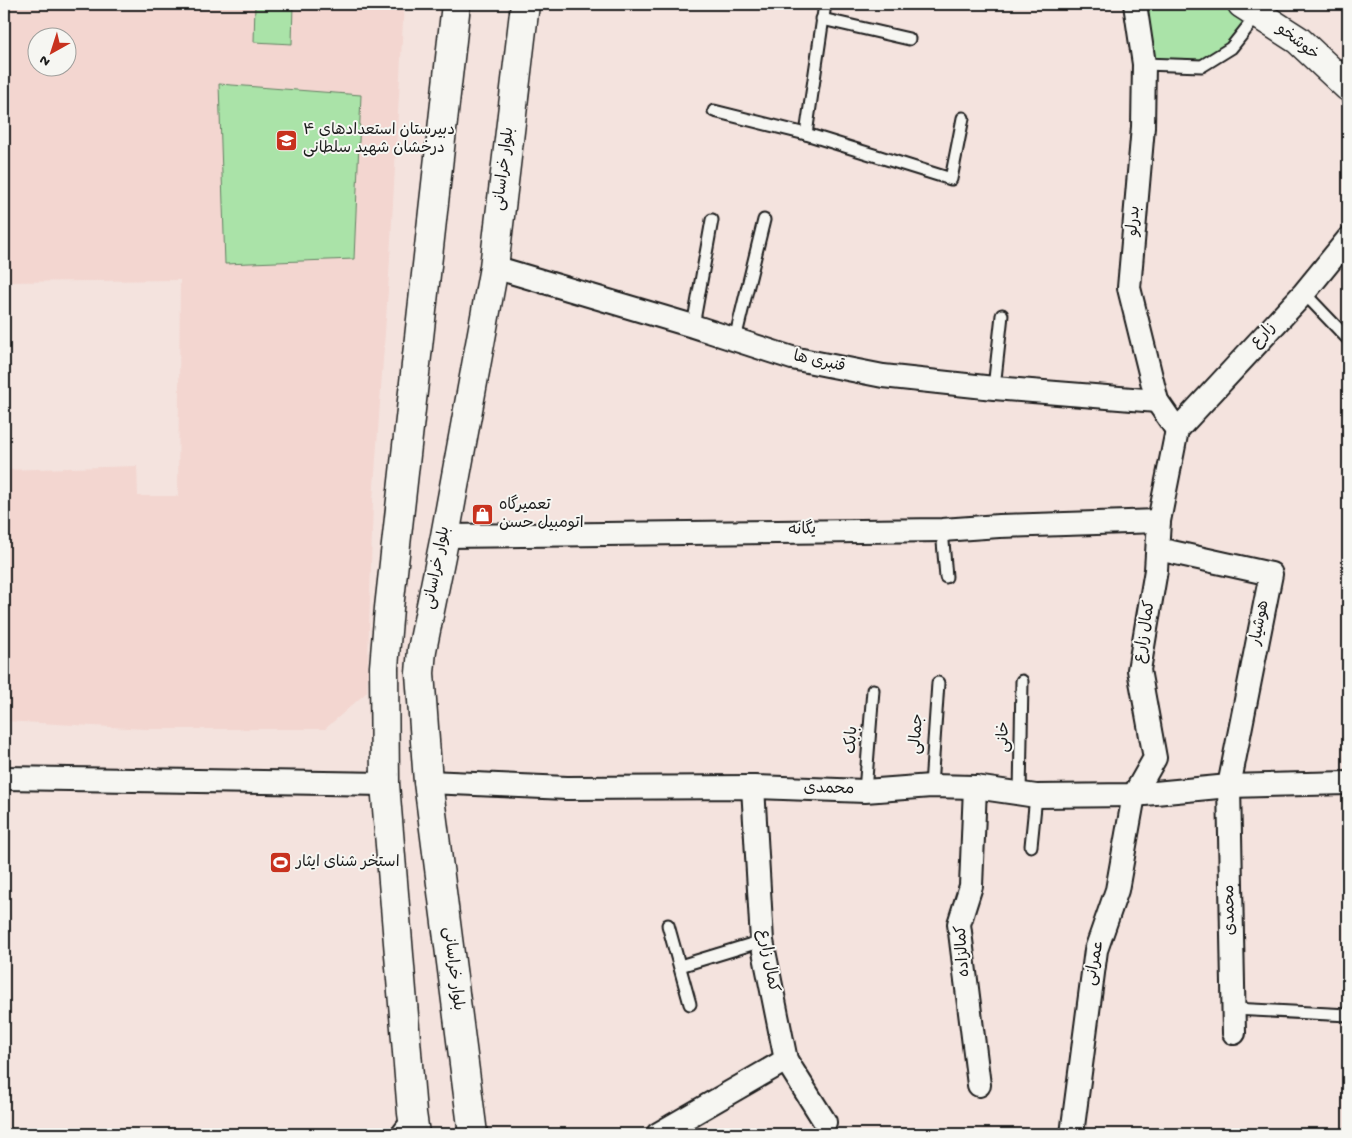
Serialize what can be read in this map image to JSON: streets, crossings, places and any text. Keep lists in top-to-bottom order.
{
  "streets": {
    "street": [
      "خوشخو",
      "بلوار خراسانی",
      "بدرلو",
      "زارع",
      "قنبری ها",
      "یگانه",
      "هوشیار",
      "کمال زارع",
      "محمدی",
      "کمالزاده",
      "عمرانی"
    ],
    "lane": ["جمالی", "خانی", "بابک"]
  },
  "crossings": [
    ["بلوار خراسانی", "قنبری ها"],
    ["بلوار خراسانی", "یگانه"],
    ["بلوار خراسانی", "محمدی"],
    ["بدرلو", "زارع"],
    ["بدرلو", "قنبری ها"],
    ["بدرلو", "کمال زارع"],
    ["زارع", "کمال زارع"],
    ["یگانه", "کمال زارع"],
    ["هوشیار", "کمال زارع"],
    ["هوشیار", "محمدی"],
    ["کمال زارع", "محمدی"],
    ["کمال زارع", "عمرانی"],
    ["جمالی", "محمدی"],
    ["خانی", "محمدی"],
    ["بابک", "محمدی"],
    ["محمدی", "کمالزاده"],
    ["محمدی", "عمرانی"]
  ],
  "places": {
    "school or university": ["۴ دبیرستان استعدادهای درخشان شهید سلطانی"],
    "shop": ["تعمیرگاه اتومبیل حسن"],
    "sports": ["استخر شنای ایثار"]
  },
  "north": "bottom left"
}
